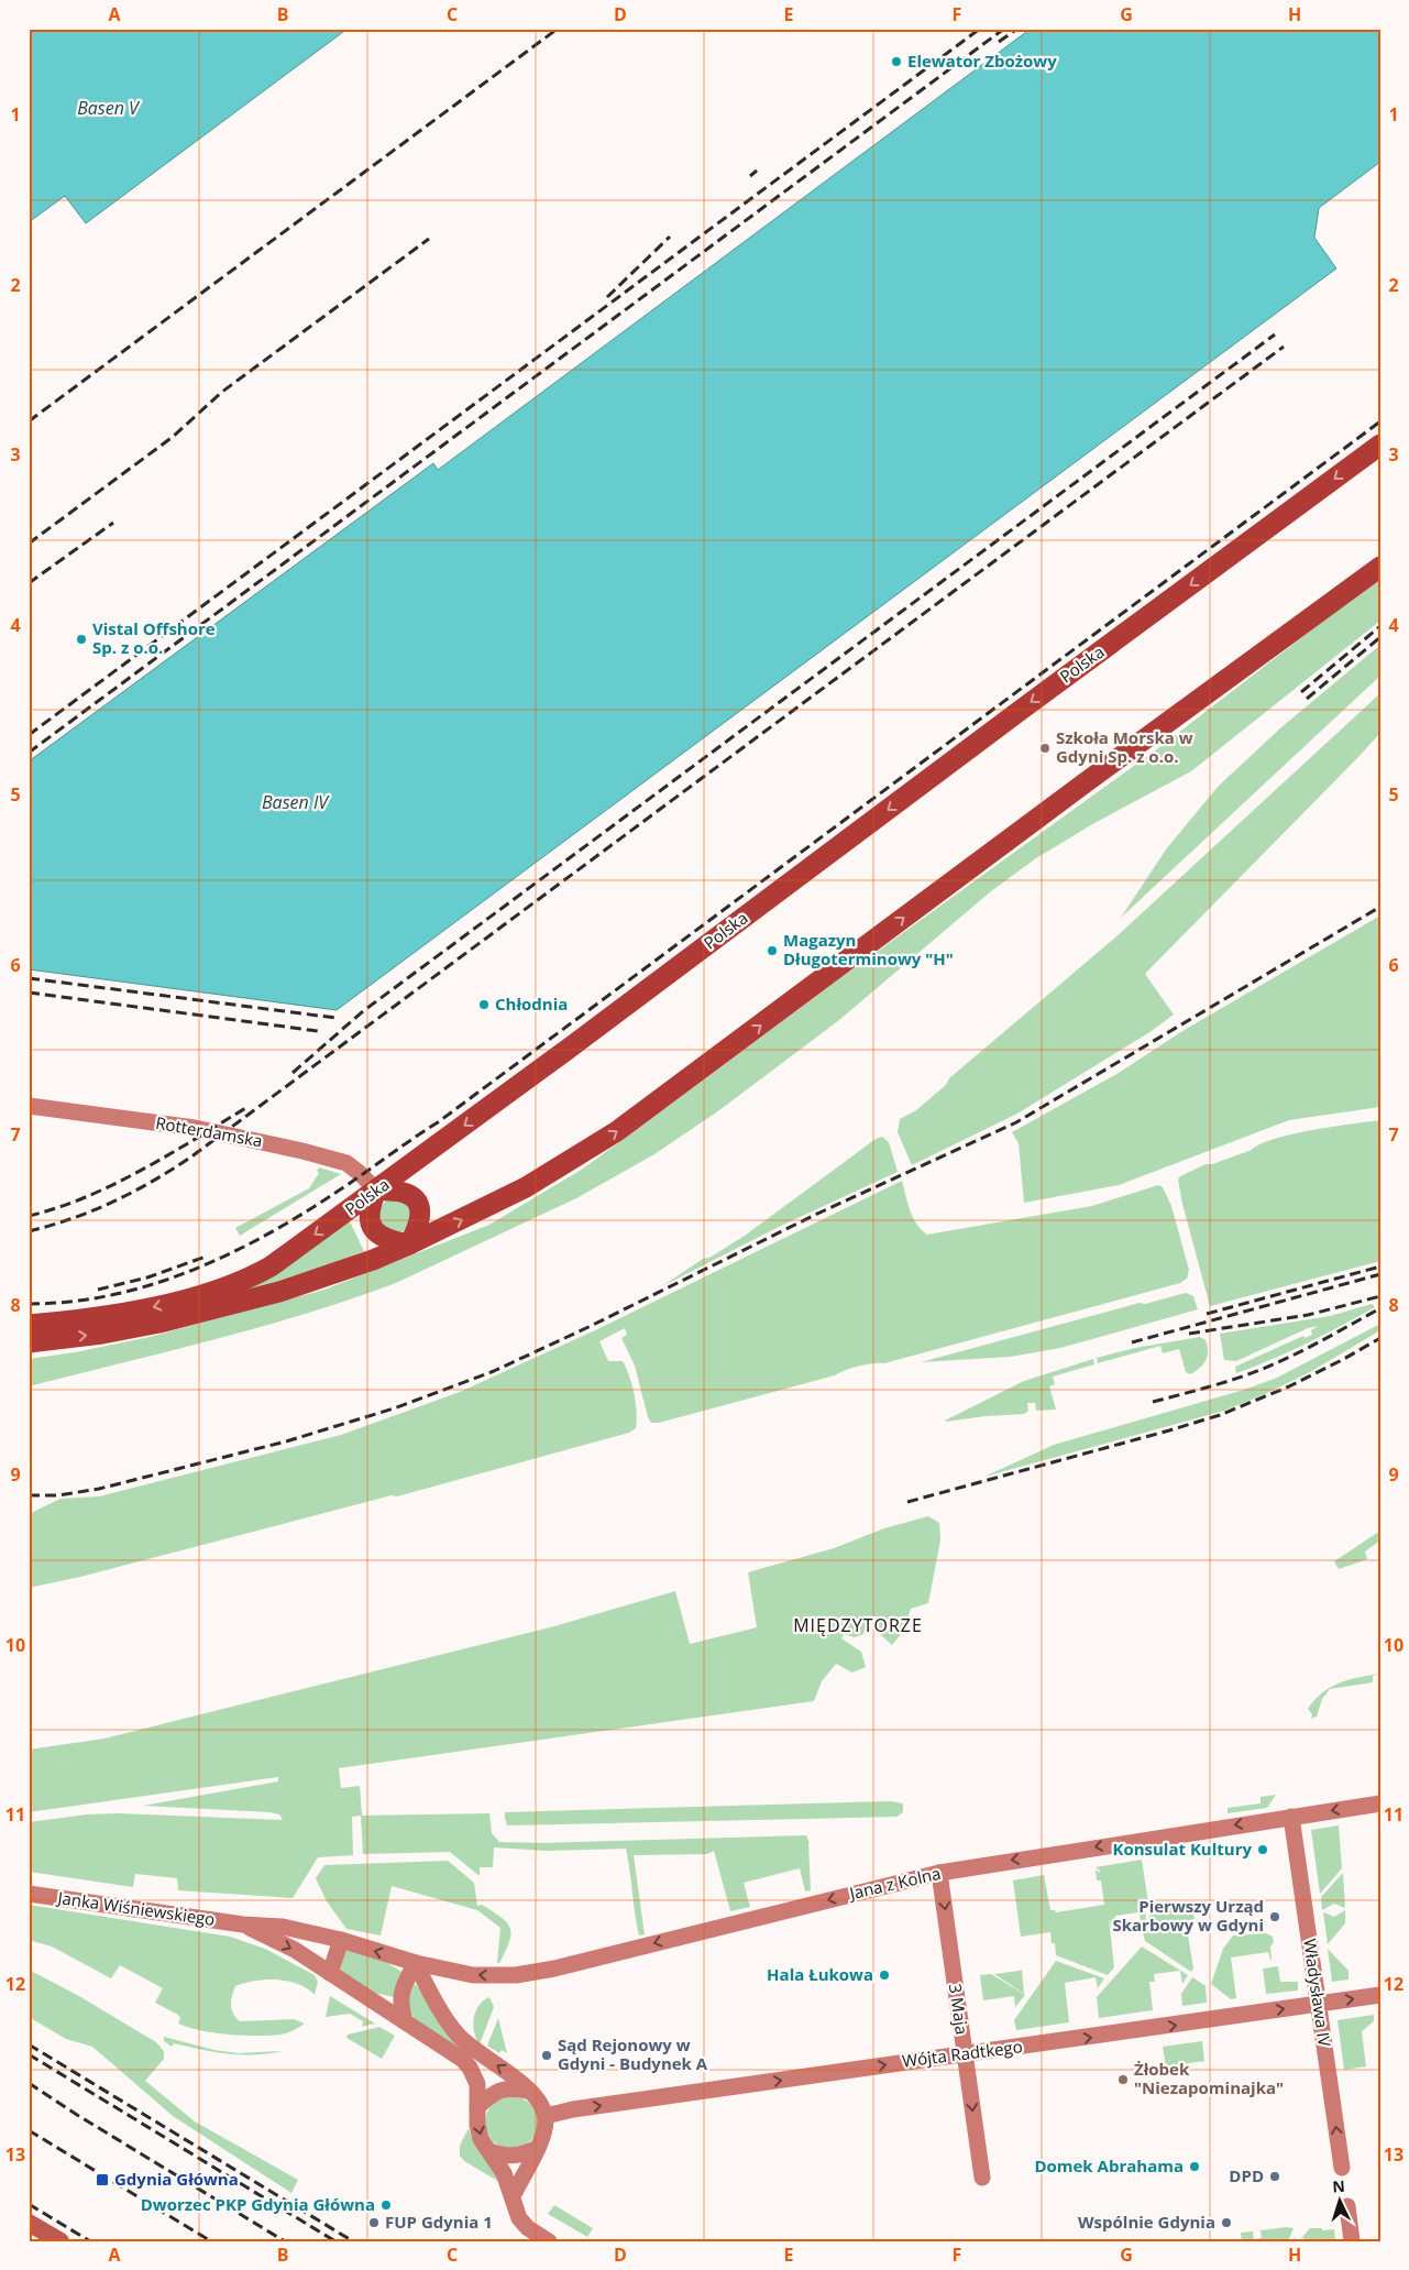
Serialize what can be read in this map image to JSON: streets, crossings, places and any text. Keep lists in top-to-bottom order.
{
  "streets": {
    "highway": ["Polska"],
    "street": [
      "Rotterdamska",
      "Jana z Kolna",
      "Janka Wiśniewskiego",
      "Władysława IV",
      "3 Maja",
      "Wójta Radtkego"
    ]
  },
  "crossings": [
    ["Polska", "Rotterdamska"],
    ["Jana z Kolna", "Janka Wiśniewskiego"],
    ["Jana z Kolna", "Władysława IV"],
    ["Jana z Kolna", "3 Maja"],
    ["Janka Wiśniewskiego", "Wójta Radtkego"],
    ["Władysława IV", "Wójta Radtkego"],
    ["3 Maja", "Wójta Radtkego"]
  ],
  "one_way": [
    "Jana z Kolna",
    "Władysława IV",
    "3 Maja",
    "Wójta Radtkego"
  ],
  "districts": ["MIĘDZYTORZE"],
  "water": ["Basen V", "Basen IV"],
  "places": {
    "other": [
      "Elewator Zbożowy",
      "Vistal Offshore Sp. z o.o.",
      "Szkoła Morska w Gdyni Sp. z o.o.",
      "Magazyn Długoterminowy \"H\"",
      "Chłodnia",
      "Konsulat Kultury",
      "Pierwszy Urząd Skarbowy w Gdyni",
      "Hala Łukowa",
      "Sąd Rejonowy w Gdyni - Budynek A",
      "Żłobek \"Niezapominajka\"",
      "Domek Abrahama",
      "DPD",
      "Dworzec PKP Gdynia Główna",
      "FUP Gdynia 1",
      "Wspólnie Gdynia"
    ],
    "transit": ["Gdynia Główna"]
  },
  "north": "top",
  "grid": {
    "columns": [
      "A",
      "B",
      "C",
      "D",
      "E",
      "F",
      "G",
      "H"
    ],
    "rows": [
      "1",
      "2",
      "3",
      "4",
      "5",
      "6",
      "7",
      "8",
      "9",
      "10",
      "11",
      "12",
      "13"
    ]
  }
}
